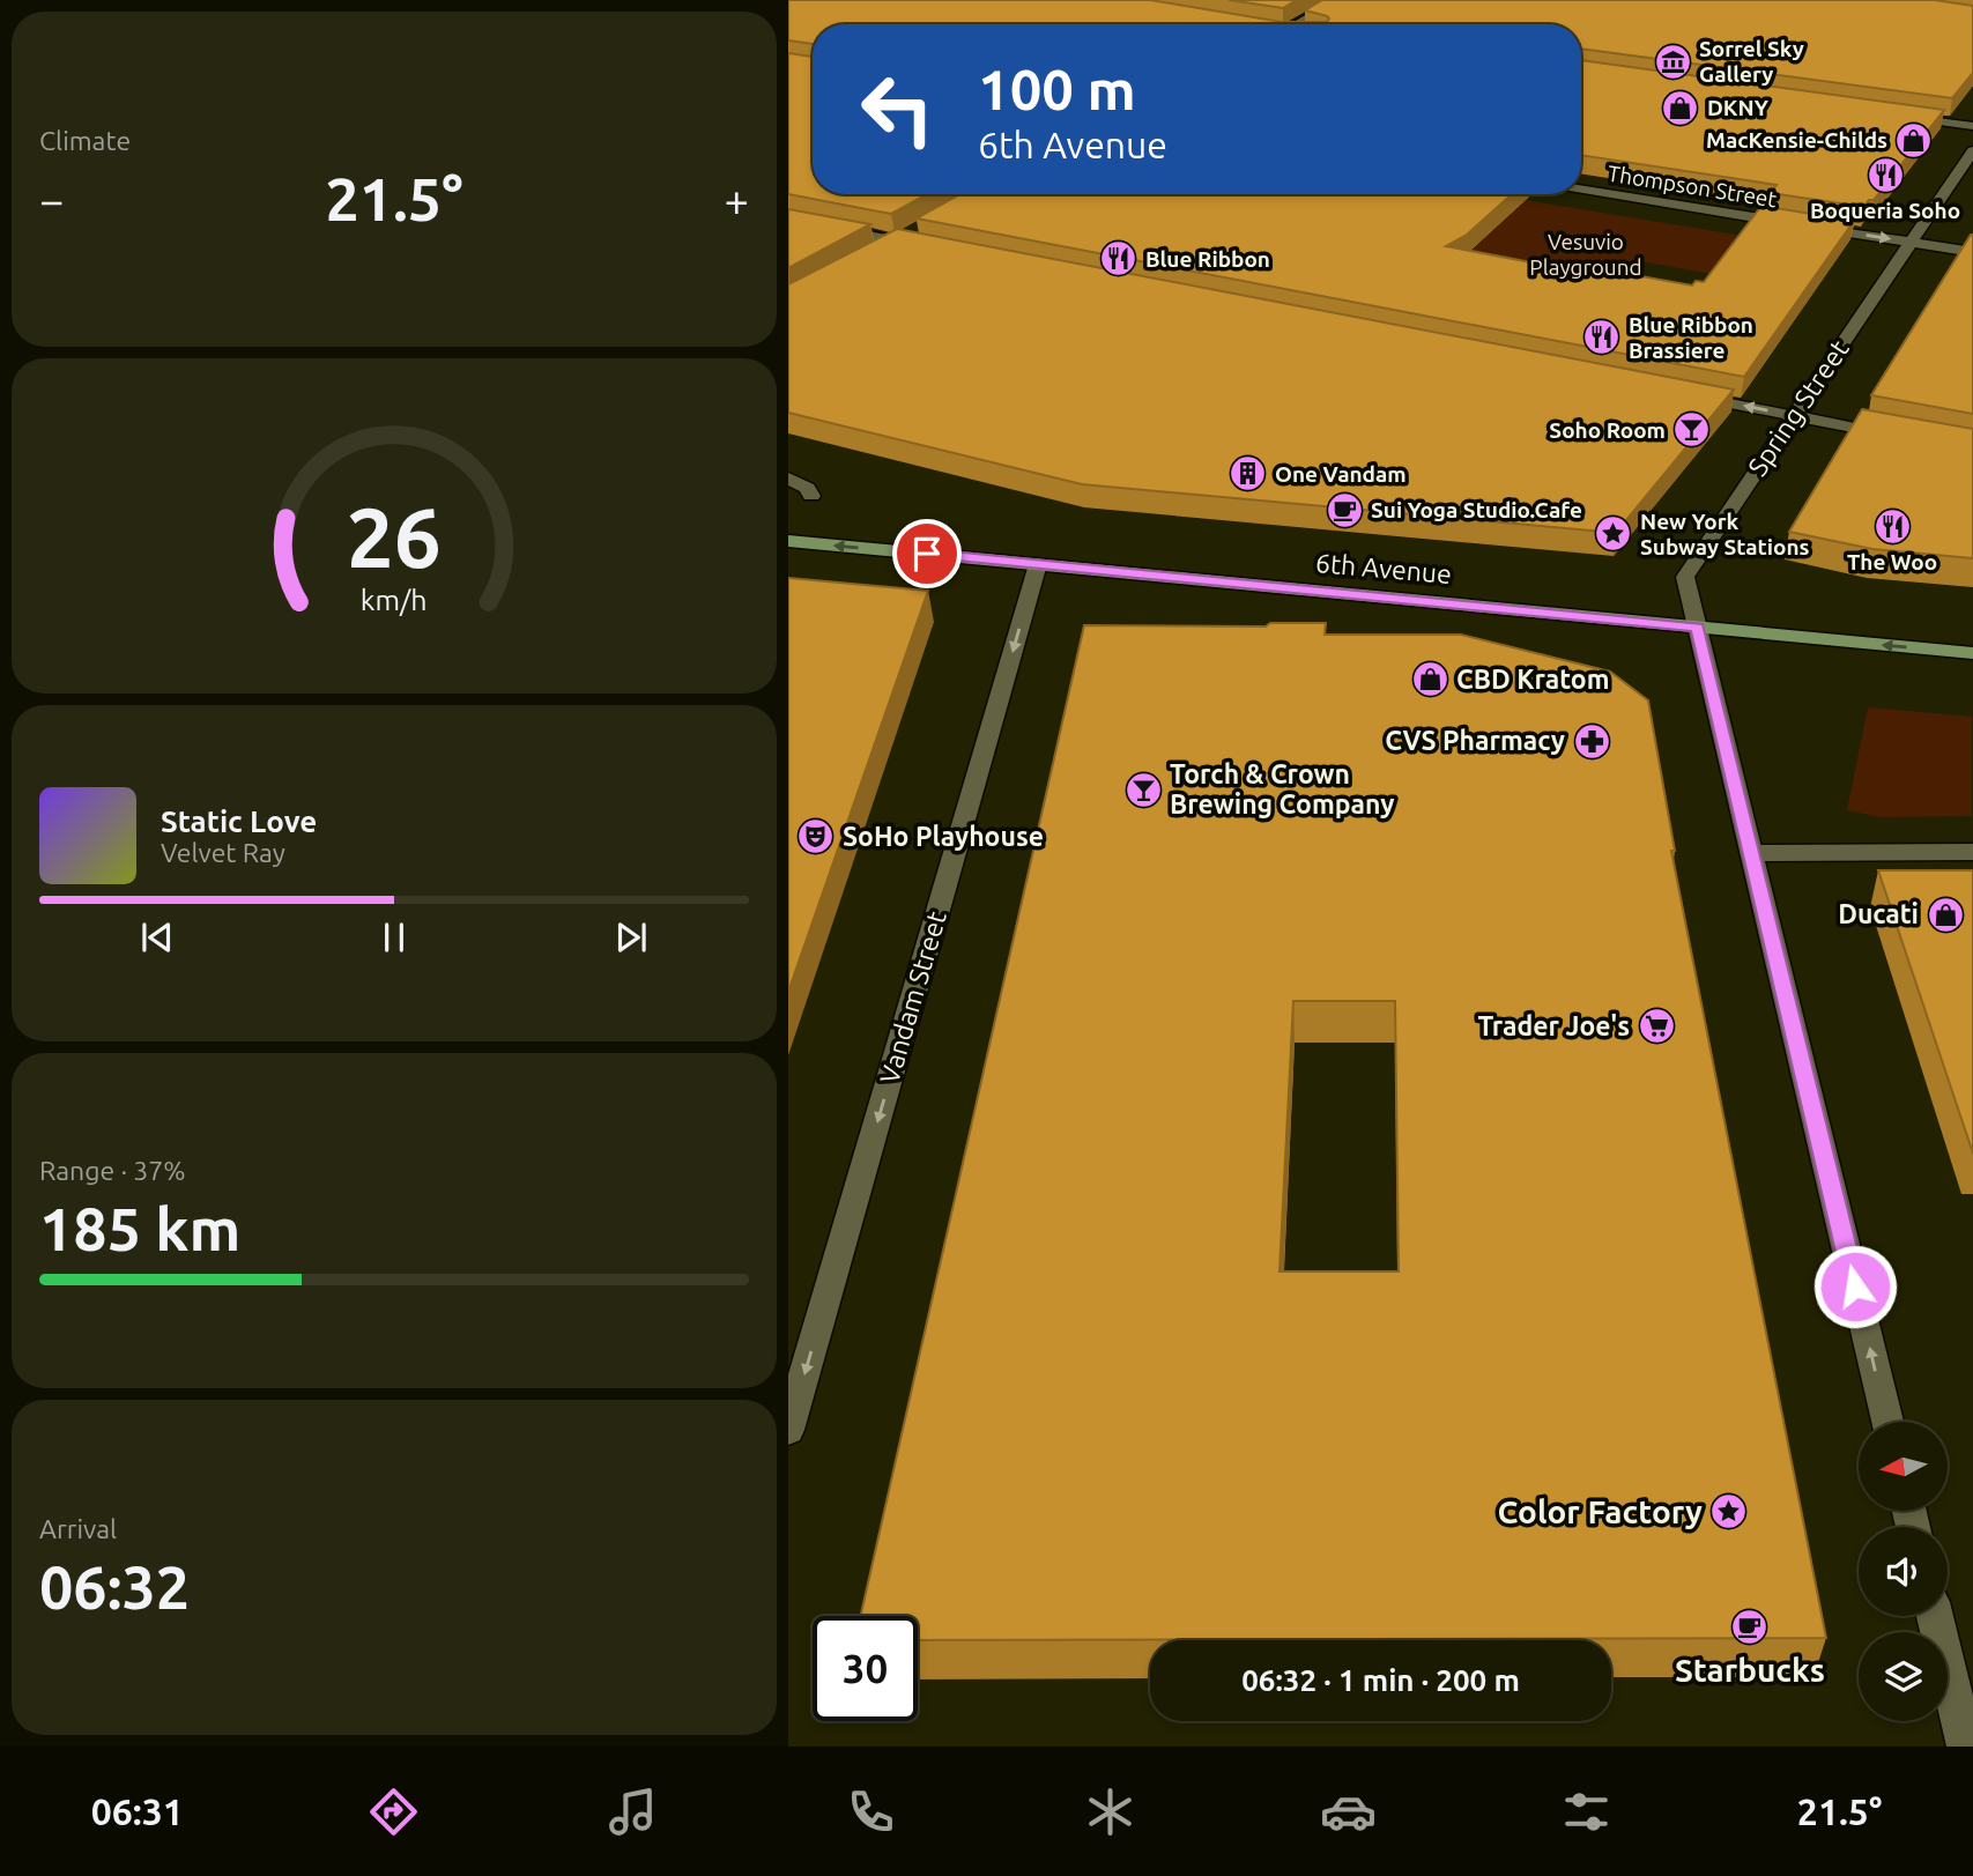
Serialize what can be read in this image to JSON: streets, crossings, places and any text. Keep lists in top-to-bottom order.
{
  "streets": {
    "main road": ["6th Avenue"],
    "street": ["Thompson Street", "Spring Street", "Vandam Street"]
  },
  "crossings": [
    ["Thompson Street", "Spring Street"],
    ["Spring Street", "6th Avenue"],
    ["6th Avenue", "Vandam Street"]
  ],
  "one_way": ["Spring Street", "6th Avenue", "Vandam Street"],
  "parks": ["Vesuvio Playground"],
  "places": {
    "museum": ["Sorrel Sky Gallery"],
    "shop": [
      "DKNY",
      "MacKensie-Childs",
      "CBD Kratom",
      "Ducati"
    ],
    "restaurant": [
      "Boqueria Soho",
      "Blue Ribbon",
      "Blue Ribbon Brassiere",
      "The Woo"
    ],
    "bar": ["Soho Room", "Torch & Crown Brewing Company"],
    "building": ["One Vandam"],
    "cafe": ["Sui Yoga Studio.Cafe", "Starbucks"],
    "place": ["New York Subway Stations", "Color Factory"],
    "pharmacy": ["CVS Pharmacy"],
    "theatre": ["SoHo Playhouse"],
    "supermarket": ["Trader Joe's"]
  },
  "north": "left",
  "page": {
    "tile": [
      "Climate",
      ["Range · 37%", "185 km"],
      ["Arrival", "06:32"]
    ],
    "turn": ["100 m", "6th Avenue"],
    "heat": ["−", "21.5°", "+"],
    "song": ["Static Love", "Velvet Ray"],
    "limit": "30",
    "trip": "06:32 · 1 min · 200 m",
    "tabs": ["06:31", "21.5°"],
    "gauge": ["26", "km/h"]
  }
}
